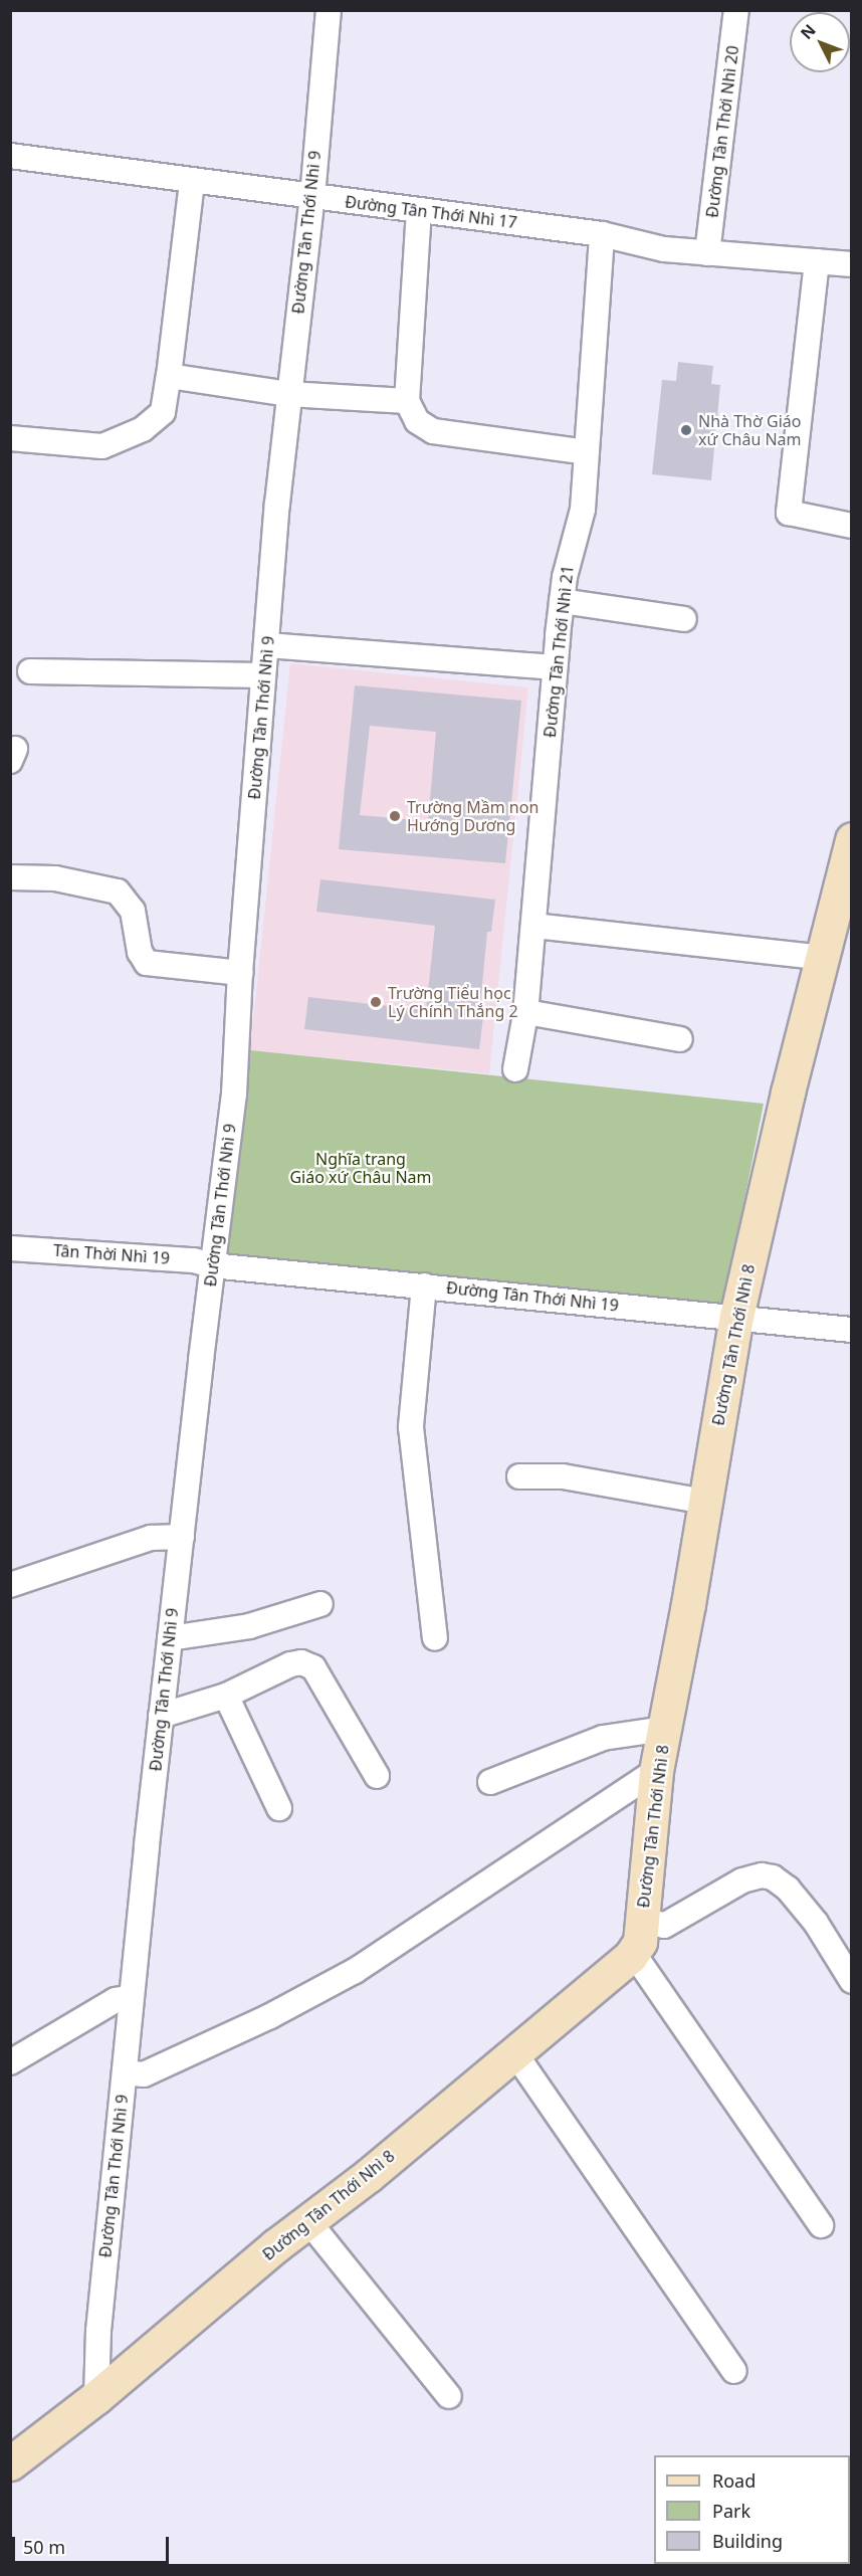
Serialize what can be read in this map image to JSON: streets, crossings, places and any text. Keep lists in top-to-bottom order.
{
  "streets": {
    "street": [
      "Đường Tân Thời Nhì 20",
      "Đường Tân Thới Nhì 17",
      "Đường Tân Thới Nhì 9",
      "Đường Tân Thới Nhì 21",
      "Tân Thời Nhì 19",
      "Đường Tân Thới Nhì 19",
      "Đường Tân Thới Nhì 8"
    ]
  },
  "crossings": [
    ["Đường Tân Thời Nhì 20", "Đường Tân Thới Nhì 17"],
    ["Đường Tân Thới Nhì 17", "Đường Tân Thới Nhì 9"],
    ["Đường Tân Thới Nhì 17", "Đường Tân Thới Nhì 21"],
    ["Đường Tân Thới Nhì 9", "Tân Thời Nhì 19"],
    ["Đường Tân Thới Nhì 9", "Đường Tân Thới Nhì 19"],
    ["Đường Tân Thới Nhì 9", "Đường Tân Thới Nhì 8"],
    ["Tân Thời Nhì 19", "Đường Tân Thới Nhì 19"],
    ["Đường Tân Thới Nhì 19", "Đường Tân Thới Nhì 8"]
  ],
  "parks": ["Nghĩa trang Giáo xứ Châu Nam"],
  "places": ["Nhà Thờ Giáo xứ Châu Nam", "Trường Mầm non Hướng Dương", "Trường Tiểu học Lý Chính Thắng 2"],
  "legend": ["Road", "Park", "Building"],
  "scale_bar": "50 m",
  "north": "top left"
}
